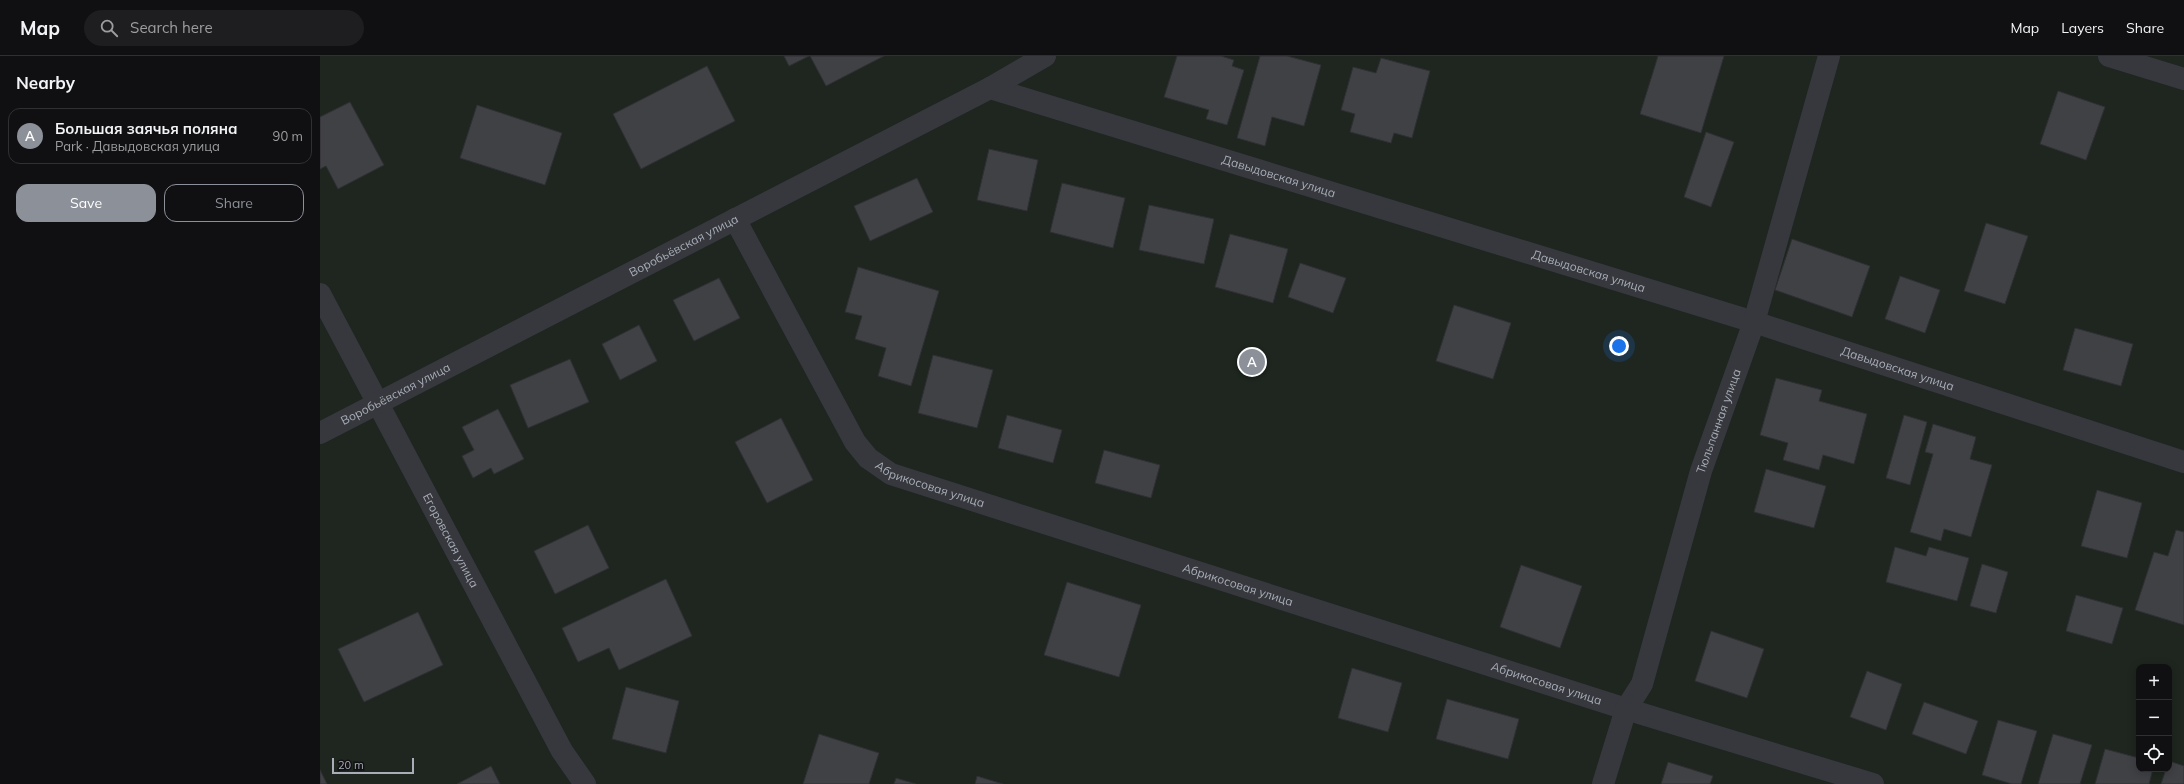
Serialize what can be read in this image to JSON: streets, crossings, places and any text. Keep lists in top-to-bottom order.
{
  "streets": {
    "street": [
      "Давыдовская улица",
      "Воробьёвская улица",
      "Тюльпанная улица",
      "Абрикосовая улица",
      "Егоровская улица"
    ]
  },
  "crossings": [
    ["Давыдовская улица", "Воробьёвская улица"],
    ["Давыдовская улица", "Тюльпанная улица"],
    ["Воробьёвская улица", "Абрикосовая улица"],
    ["Воробьёвская улица", "Егоровская улица"],
    ["Тюльпанная улица", "Абрикосовая улица"]
  ],
  "scale_bar": "20 m",
  "page": {
    "header": "Map",
    "search": "Search here",
    "nav": ["Map", "Layers", "Share"],
    "heading": "Nearby",
    "list": [
      {
        "mark": "A",
        "name": "Большая заячья поляна",
        "note": "Park · Давыдовская улица",
        "value": "90 m"
      }
    ],
    "buttons": ["Save", "Share"],
    "pins": "A",
    "map_buttons": ["+", "−"],
    "scale": "20 m"
  }
}
